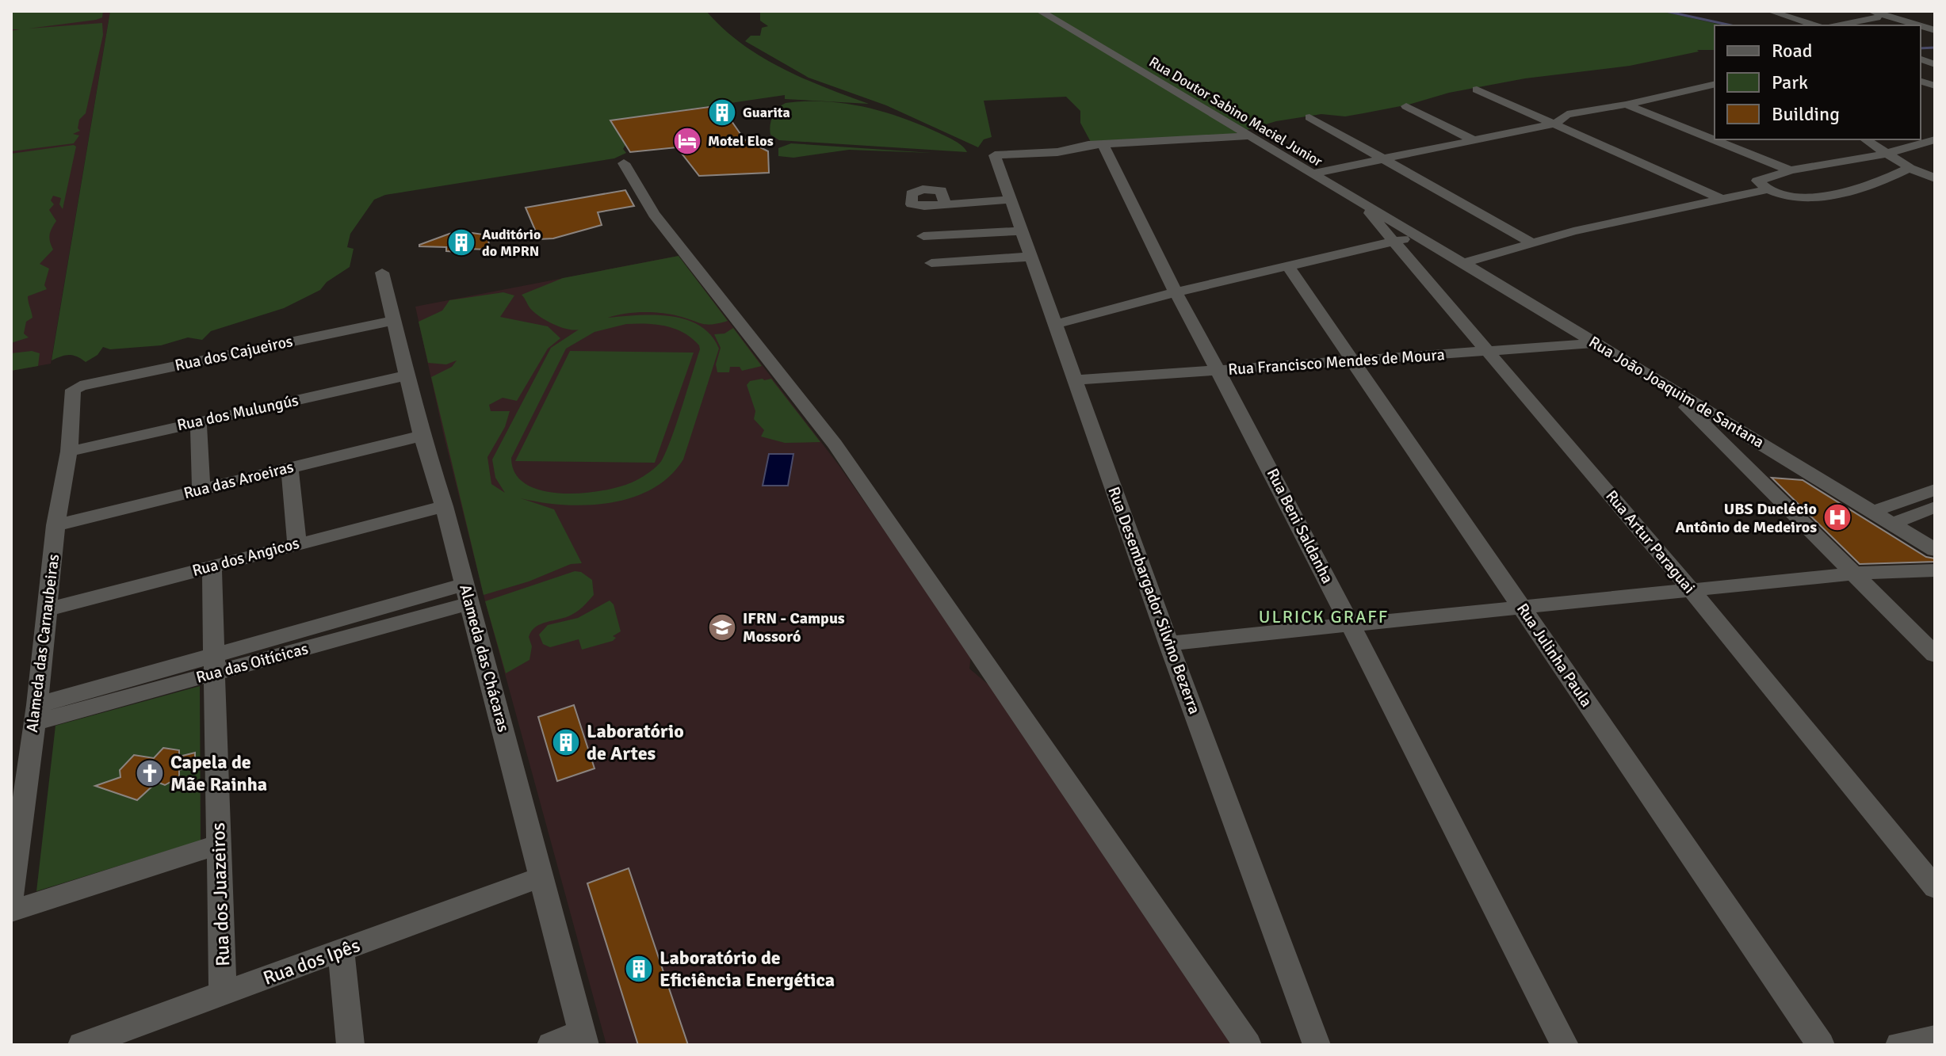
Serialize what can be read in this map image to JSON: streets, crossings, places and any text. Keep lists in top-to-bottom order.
{
  "streets": {
    "street": [
      "Rua Doutor Sabino Maciel Junior",
      "Rua dos Cajueiros",
      "Rua Francisco Mendes de Moura",
      "Rua João Joaquim de Santana",
      "Rua dos Mulungús",
      "Rua das Aroeiras",
      "Rua Beni Saldanha",
      "Rua Artur Paraguai",
      "Rua dos Angicos",
      "Rua Desembargador Silvino Bezerra",
      "Alameda das Carnaubeiras",
      "Rua Julinha Paula",
      "Alameda das Chácaras",
      "Rua das Oitícicas",
      "Rua dos Juazeiros",
      "Rua dos Ipês"
    ]
  },
  "crossings": [
    ["Rua Doutor Sabino Maciel Junior", "Rua João Joaquim de Santana"],
    ["Rua Doutor Sabino Maciel Junior", "Rua Artur Paraguai"],
    ["Rua dos Cajueiros", "Alameda das Carnaubeiras"],
    ["Rua dos Cajueiros", "Alameda das Chácaras"],
    ["Rua Francisco Mendes de Moura", "Rua João Joaquim de Santana"],
    ["Rua Francisco Mendes de Moura", "Rua Beni Saldanha"],
    ["Rua Francisco Mendes de Moura", "Rua Artur Paraguai"],
    ["Rua Francisco Mendes de Moura", "Rua Desembargador Silvino Bezerra"],
    ["Rua Francisco Mendes de Moura", "Rua Julinha Paula"],
    ["Rua dos Mulungús", "Alameda das Carnaubeiras"],
    ["Rua dos Mulungús", "Alameda das Chácaras"],
    ["Rua das Aroeiras", "Alameda das Carnaubeiras"],
    ["Rua das Aroeiras", "Alameda das Chácaras"],
    ["Rua Beni Saldanha", "Rua Desembargador Silvino Bezerra"],
    ["Rua dos Angicos", "Alameda das Carnaubeiras"],
    ["Rua dos Angicos", "Alameda das Chácaras"],
    ["Rua dos Angicos", "Rua dos Juazeiros"],
    ["Alameda das Carnaubeiras", "Rua das Oitícicas"],
    ["Alameda das Chácaras", "Rua das Oitícicas"],
    ["Alameda das Chácaras", "Rua dos Ipês"],
    ["Rua das Oitícicas", "Rua dos Juazeiros"],
    ["Rua dos Juazeiros", "Rua dos Ipês"]
  ],
  "districts": ["ULRICK GRAFF"],
  "places": {
    "building": [
      "Guarita",
      "Auditório do MPRN",
      "Laboratório de Artes",
      "Laboratório de Eficiência Energética"
    ],
    "hotel": ["Motel Elos"],
    "hospital": ["UBS Duclécio Antônio de Medeiros"],
    "school or university": ["IFRN - Campus Mossoró"],
    "church": ["Capela de Mãe Rainha"]
  },
  "legend": ["Road", "Park", "Building"]
}
